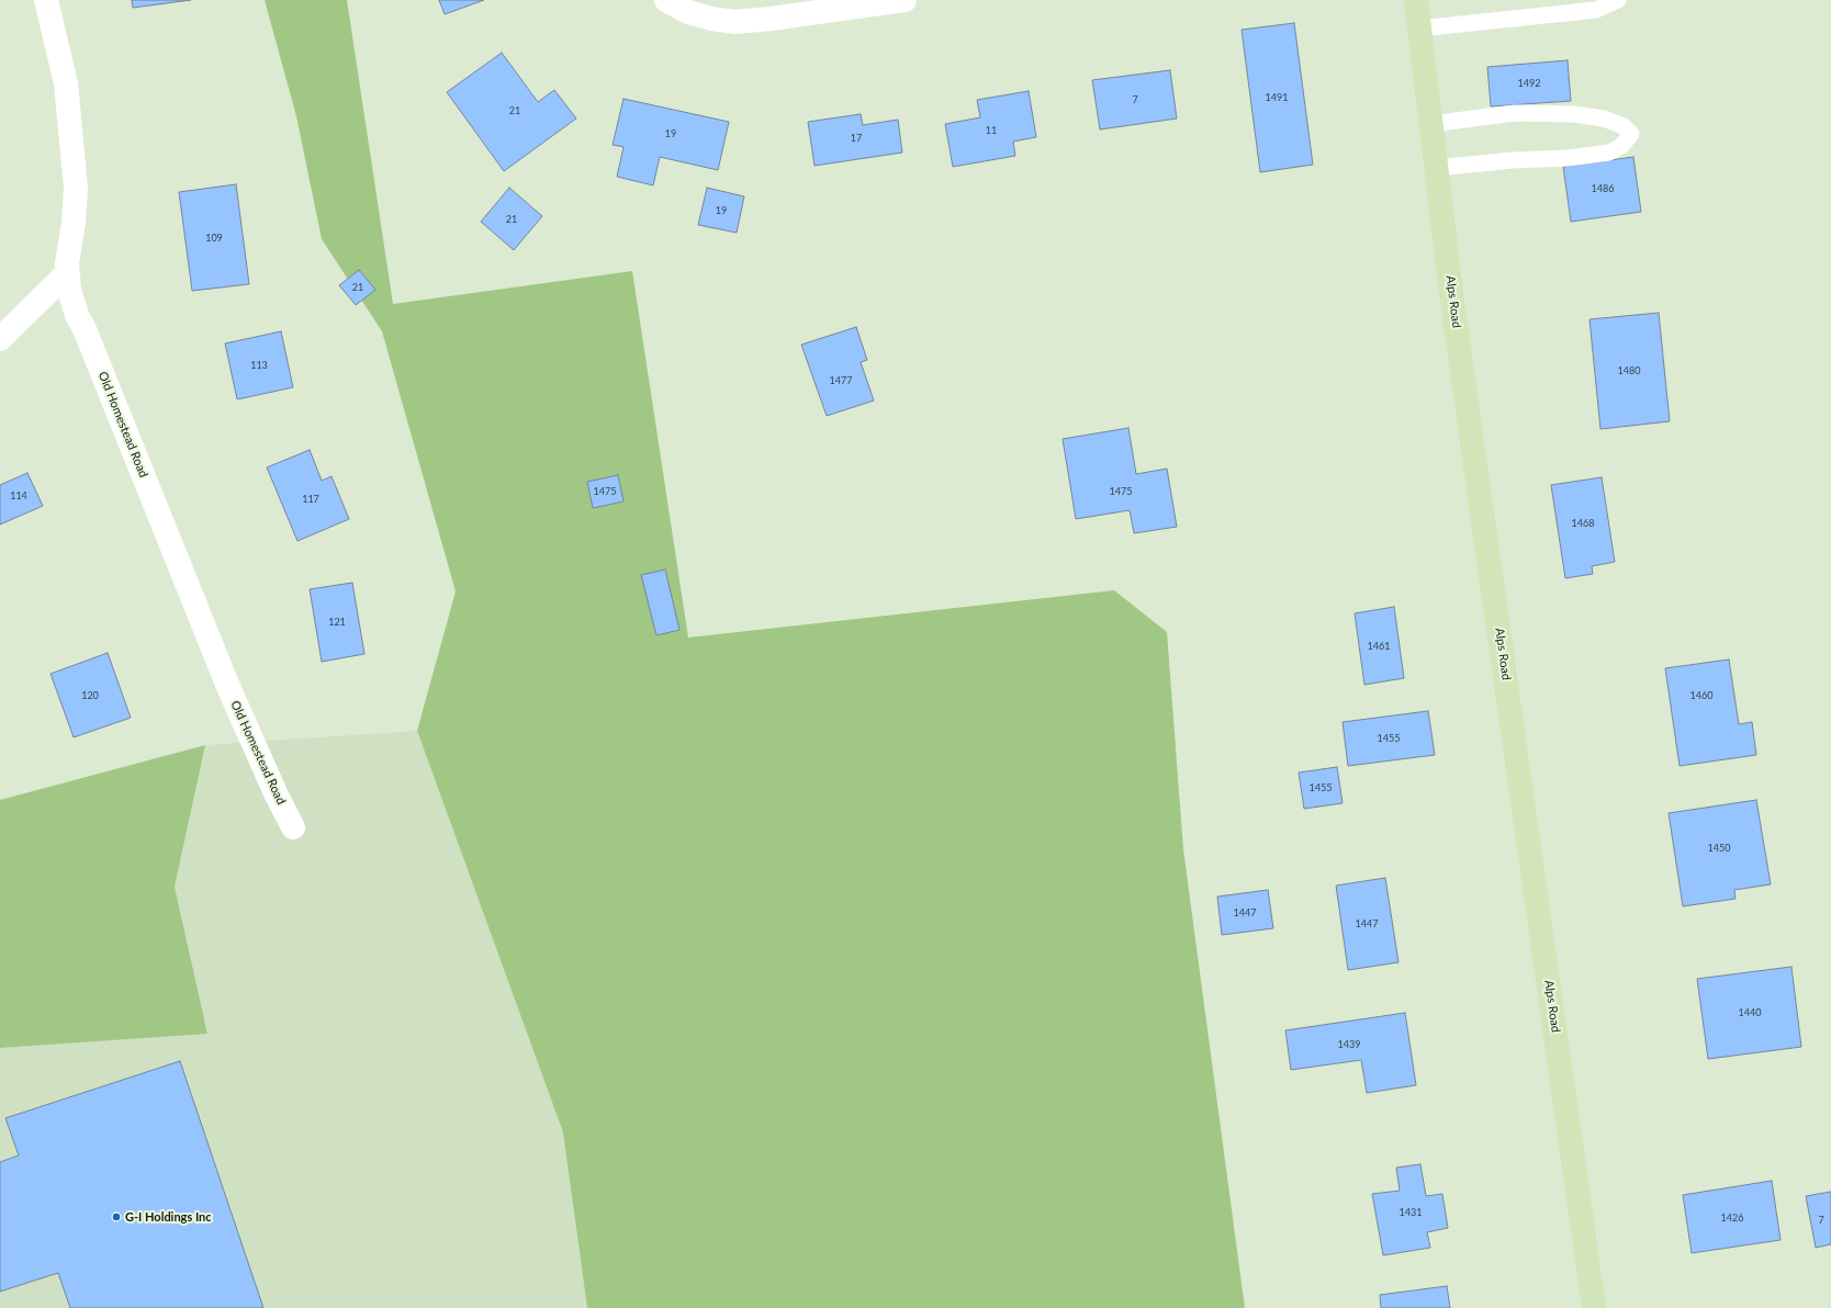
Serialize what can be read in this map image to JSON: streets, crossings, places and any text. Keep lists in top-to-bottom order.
{
  "streets": {
    "main road": ["Alps Road"],
    "street": ["Old Homestead Road"]
  },
  "places": ["G-I Holdings Inc"],
  "house_numbers": [
    "1492",
    "1491",
    "7",
    "21",
    "11",
    "19",
    "17",
    "1486",
    "19",
    "21",
    "109",
    "21",
    "113",
    "1480",
    "1477",
    "1475",
    "1475",
    "114",
    "117",
    "1468",
    "121",
    "1461",
    "120",
    "1460",
    "1455",
    "1455",
    "1450",
    "1447",
    "1447",
    "1440",
    "1439",
    "1431",
    "1426",
    "7"
  ]
}
